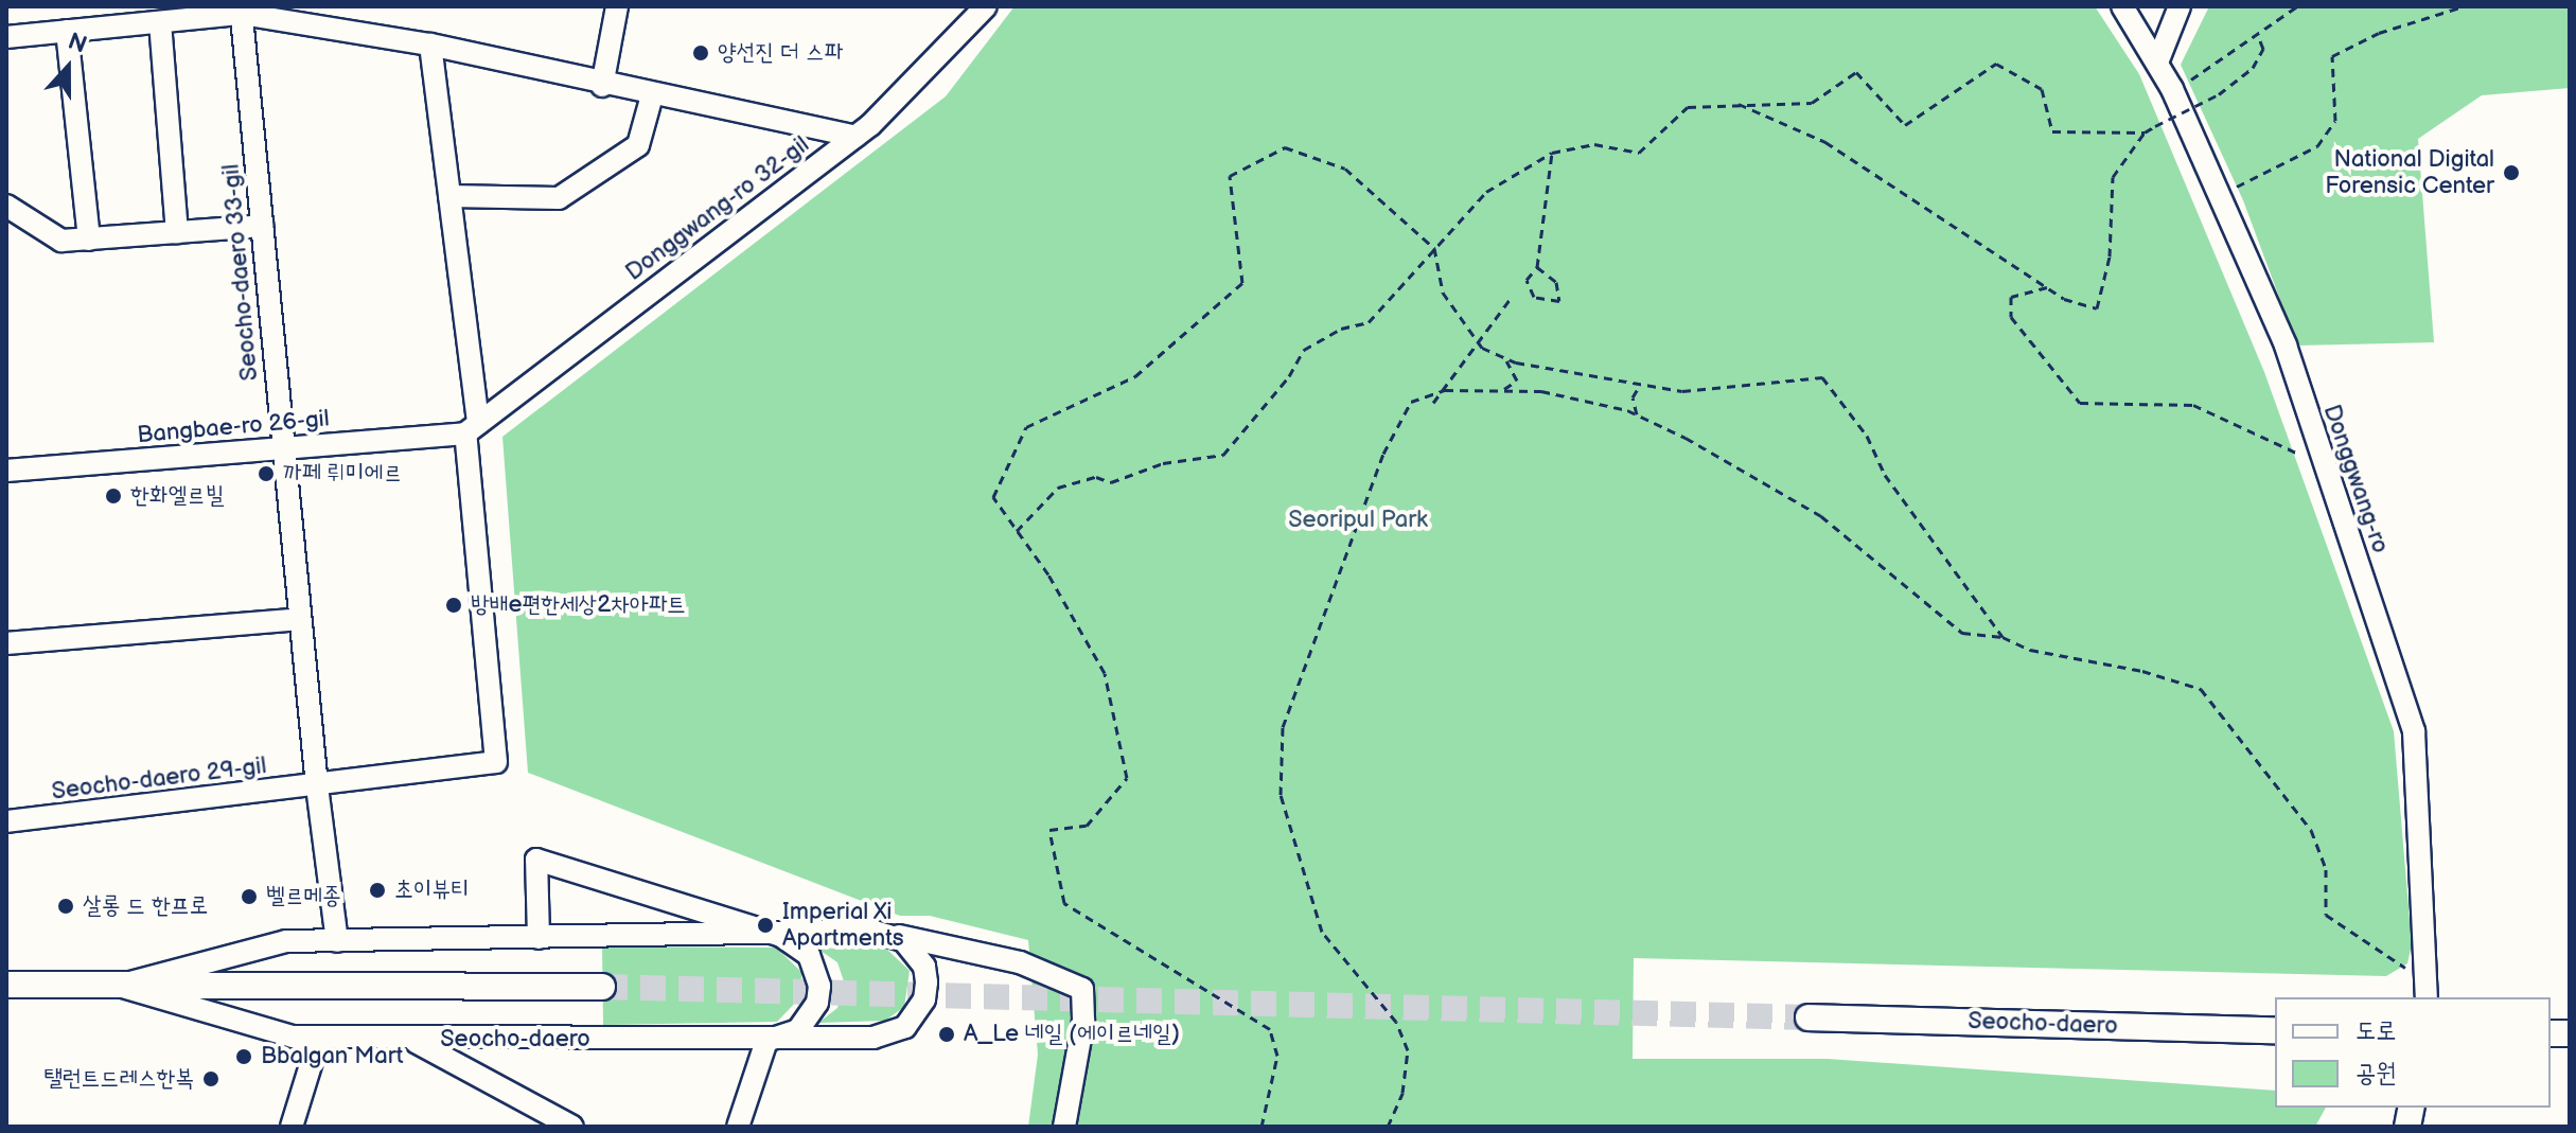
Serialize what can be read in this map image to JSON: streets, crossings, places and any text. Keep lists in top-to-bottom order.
{
  "streets": {
    "main road": ["Seocho-daero"],
    "street": [
      "Donggwang-ro 32-gil",
      "Seocho-daero 33-gil",
      "Bangbae-ro 26-gil",
      "Donggwang-ro",
      "Seocho-daero 29-gil"
    ]
  },
  "crossings": [
    ["Donggwang-ro 32-gil", "Bangbae-ro 26-gil"],
    ["Seocho-daero 33-gil", "Bangbae-ro 26-gil"],
    ["Seocho-daero 33-gil", "Seocho-daero 29-gil"],
    ["Seocho-daero 33-gil", "Seocho-daero"]
  ],
  "parks": ["Seoripul Park"],
  "places": [
    "양선진 더 스파",
    "National Digital Forensic Center",
    "까페 뤼미에르",
    "한화엘르빌",
    "방배e편한세상2차아파트",
    "초이뷰티",
    "벨르메종",
    "살롱 드 한프로",
    "Imperial Xi Apartments",
    "A_Le 네일 (에이르네일)",
    "Bbalgan Mart",
    "탤런트드레스한복"
  ],
  "legend": ["도로", "공원"],
  "north": "top"
}
